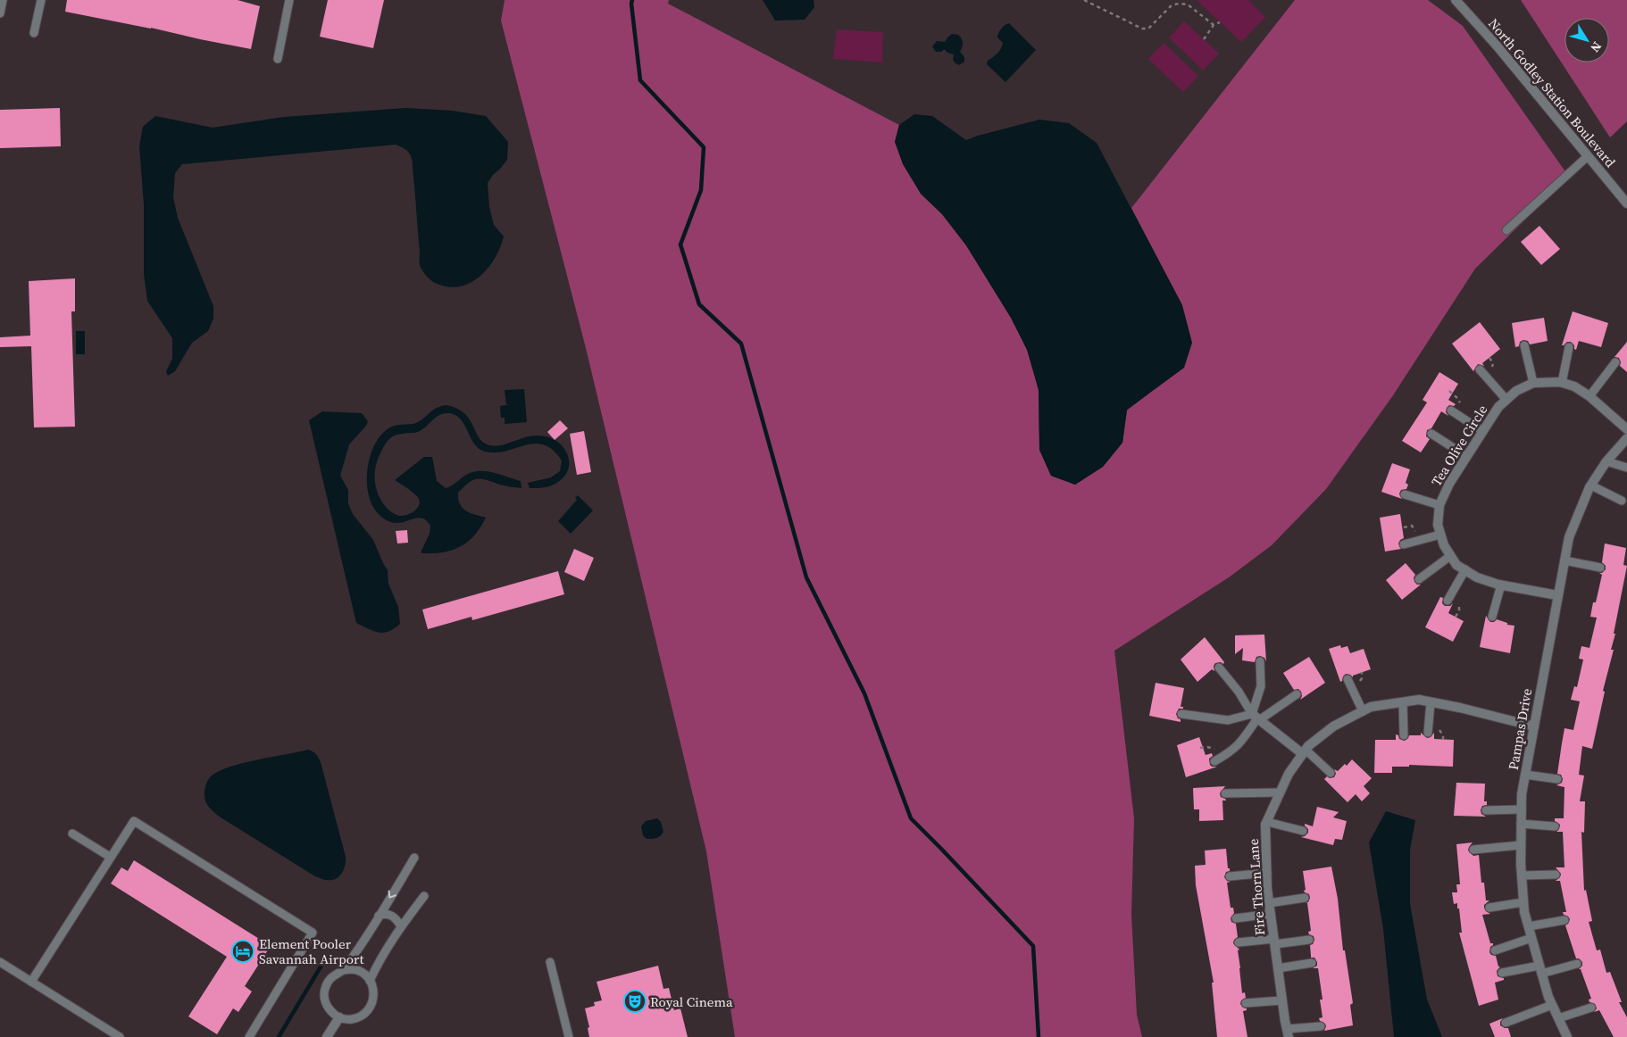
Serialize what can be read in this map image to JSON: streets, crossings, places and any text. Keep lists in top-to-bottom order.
{
  "streets": {
    "street": [
      "North Godley Station Boulevard",
      "Tea Olive Circle",
      "Pampas Drive",
      "Fire Thorn Lane"
    ]
  },
  "crossings": [
    ["Tea Olive Circle", "Pampas Drive"],
    ["Pampas Drive", "Fire Thorn Lane"]
  ],
  "places": {
    "hotel": ["Element Pooler Savannah Airport"],
    "theatre": ["Royal Cinema"]
  },
  "north": "bottom right"
}
